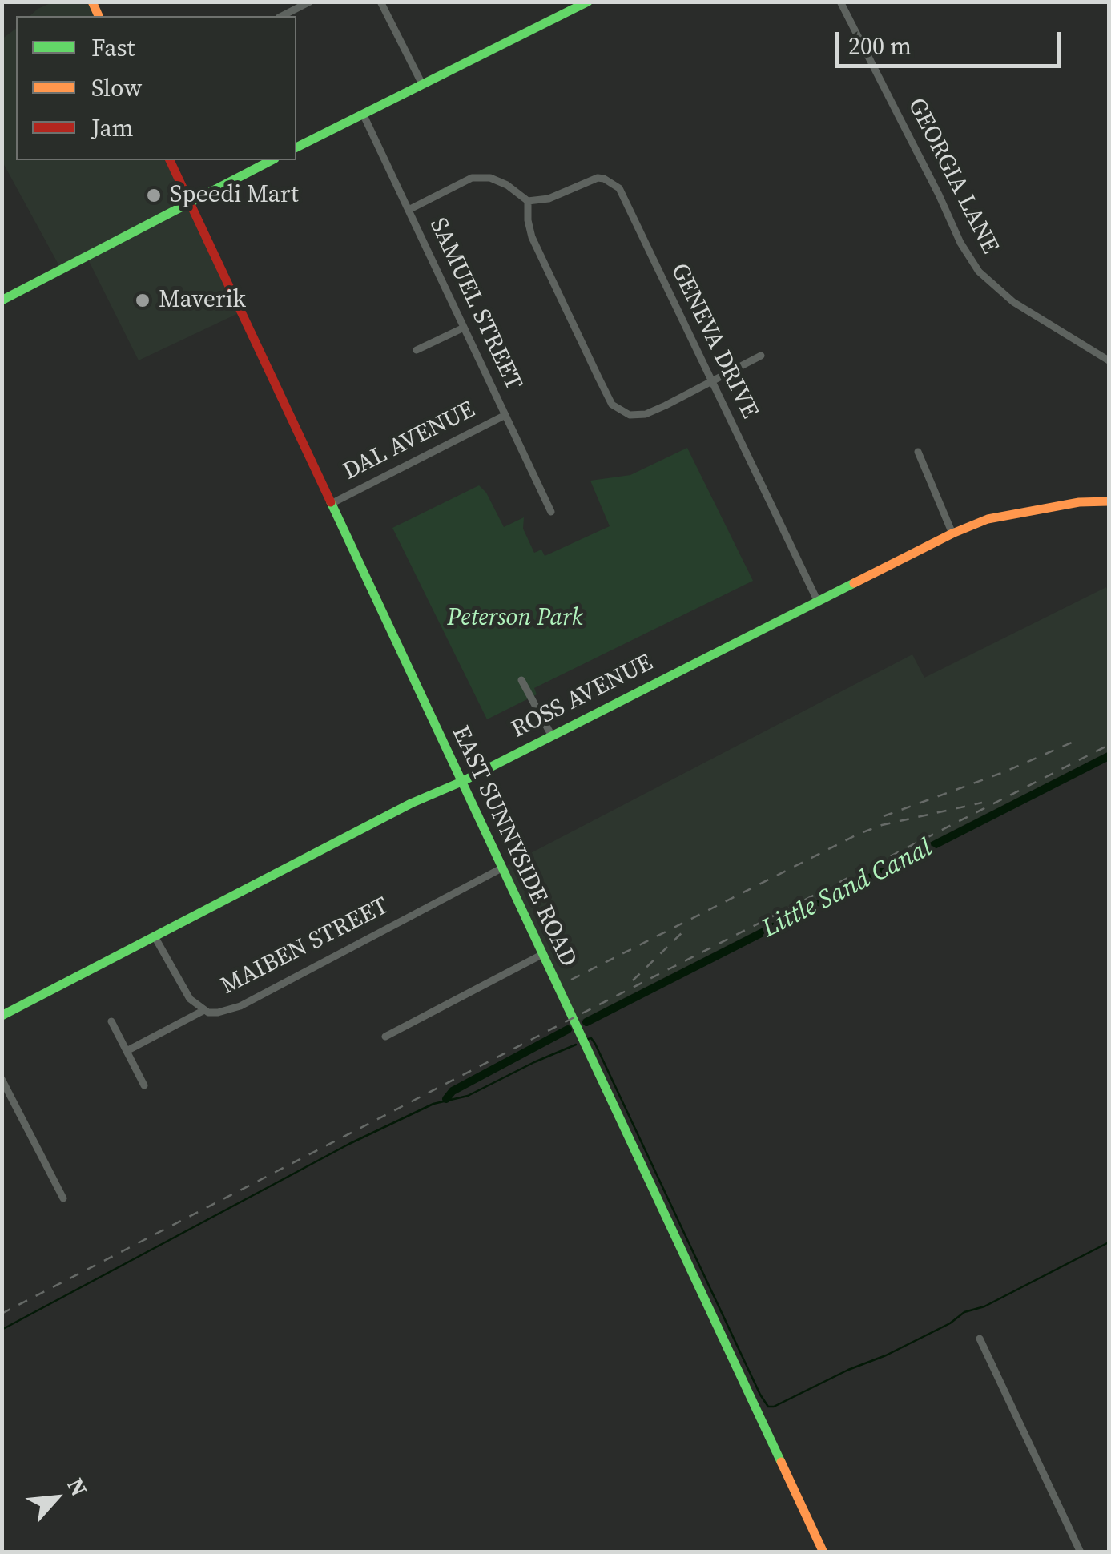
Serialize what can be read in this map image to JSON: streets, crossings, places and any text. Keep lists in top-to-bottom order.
{
  "streets": {
    "main road": ["ROSS AVENUE", "EAST SUNNYSIDE ROAD"],
    "street": [
      "GEORGIA LANE",
      "SAMUEL STREET",
      "GENEVA DRIVE",
      "DAL AVENUE",
      "MAIBEN STREET"
    ]
  },
  "crossings": [
    ["SAMUEL STREET", "DAL AVENUE"],
    ["GENEVA DRIVE", "ROSS AVENUE"],
    ["DAL AVENUE", "EAST SUNNYSIDE ROAD"],
    ["ROSS AVENUE", "EAST SUNNYSIDE ROAD"],
    ["ROSS AVENUE", "MAIBEN STREET"],
    ["EAST SUNNYSIDE ROAD", "MAIBEN STREET"]
  ],
  "water": ["Little Sand Canal"],
  "parks": ["Peterson Park"],
  "places": ["Speedi Mart", "Maverik"],
  "legend": ["Fast", "Slow", "Jam"],
  "scale_bar": "200 m",
  "north": "top right"
}
